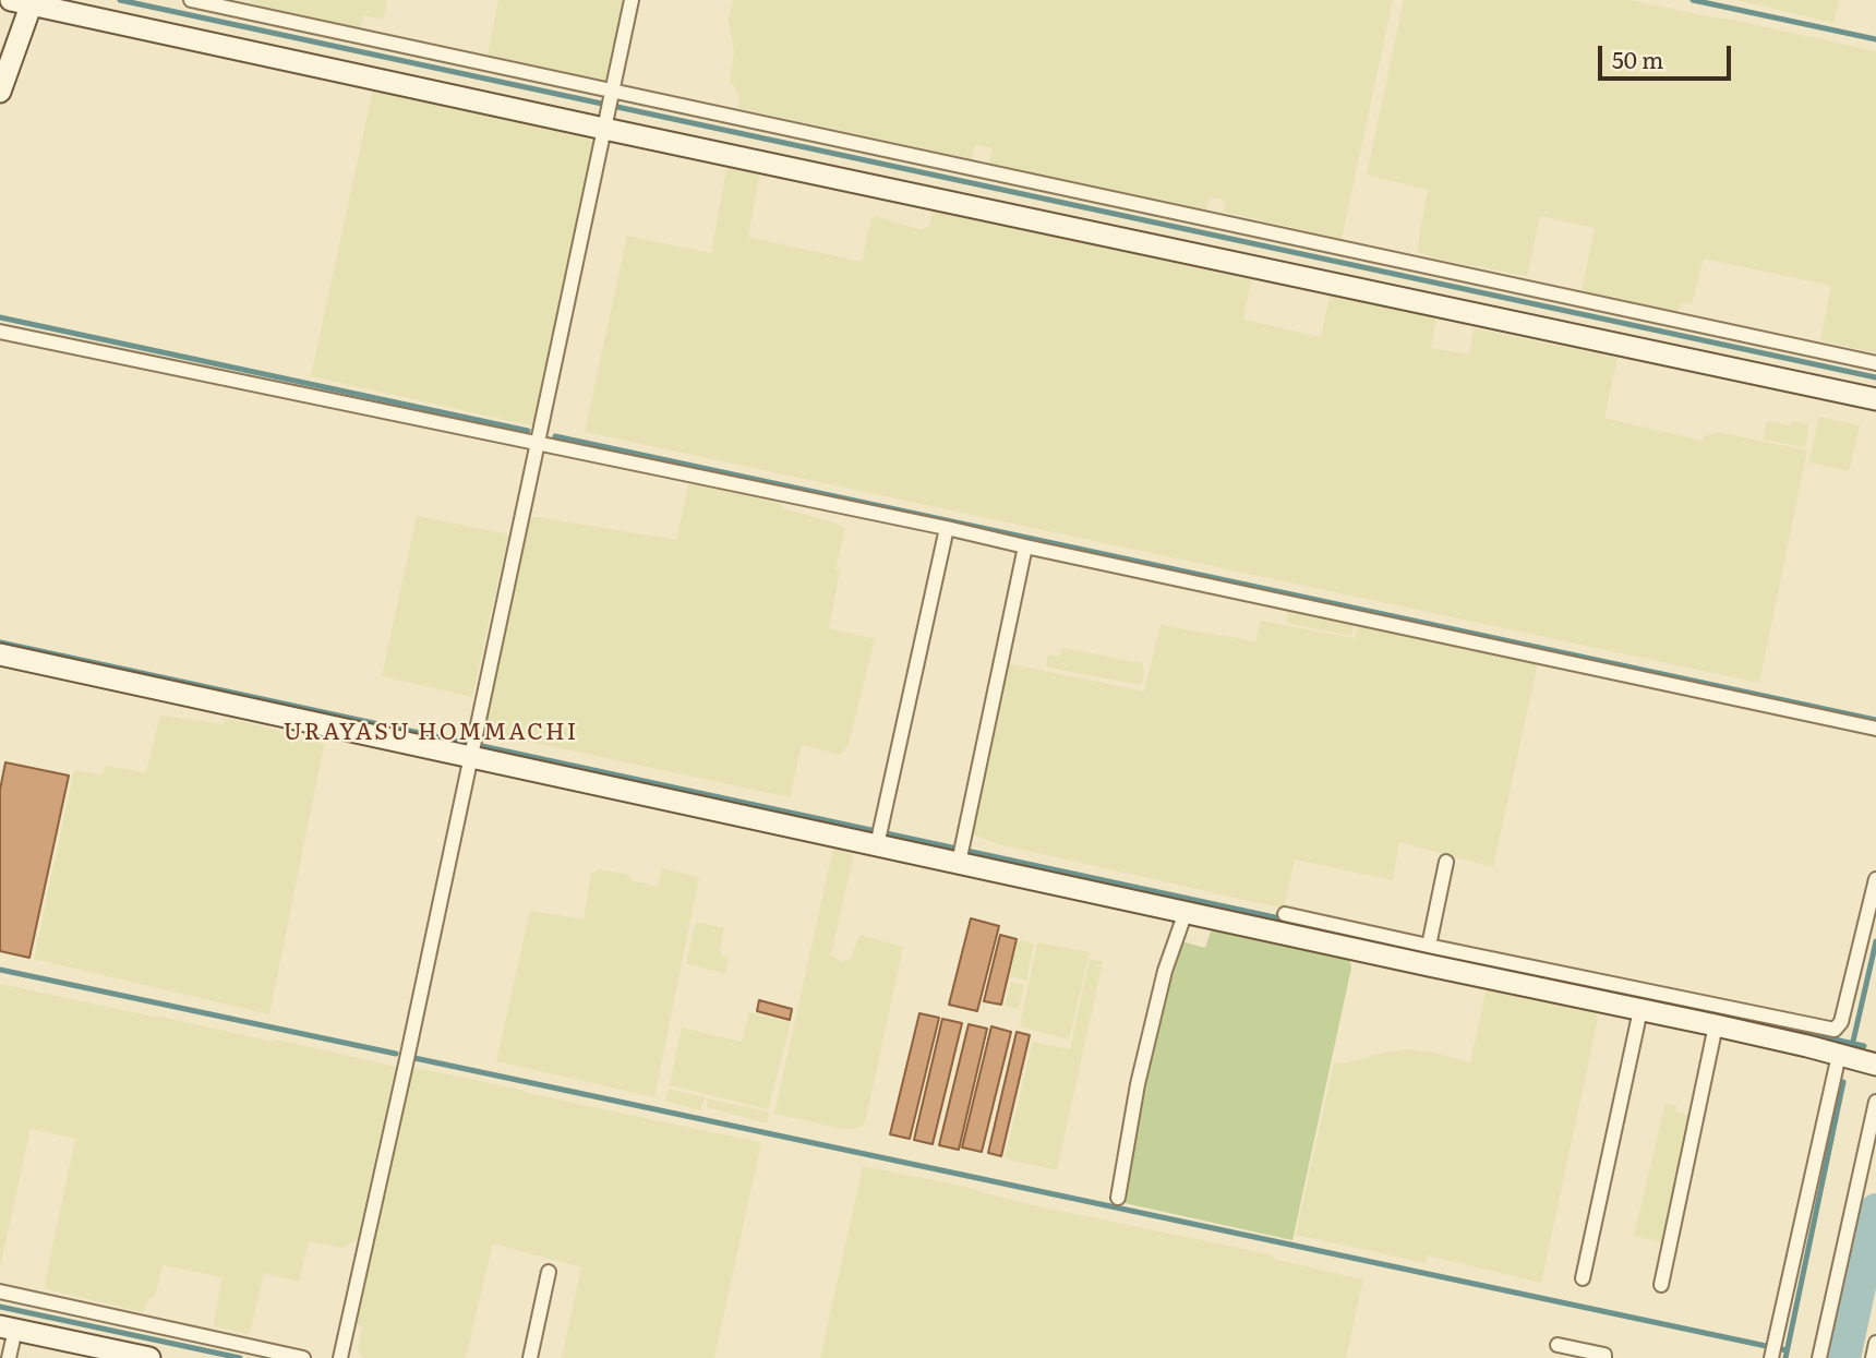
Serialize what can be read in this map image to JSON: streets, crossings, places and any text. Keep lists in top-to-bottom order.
{
  "districts": ["URAYASU HOMMACHI"],
  "scale_bar": "50 m"
}
